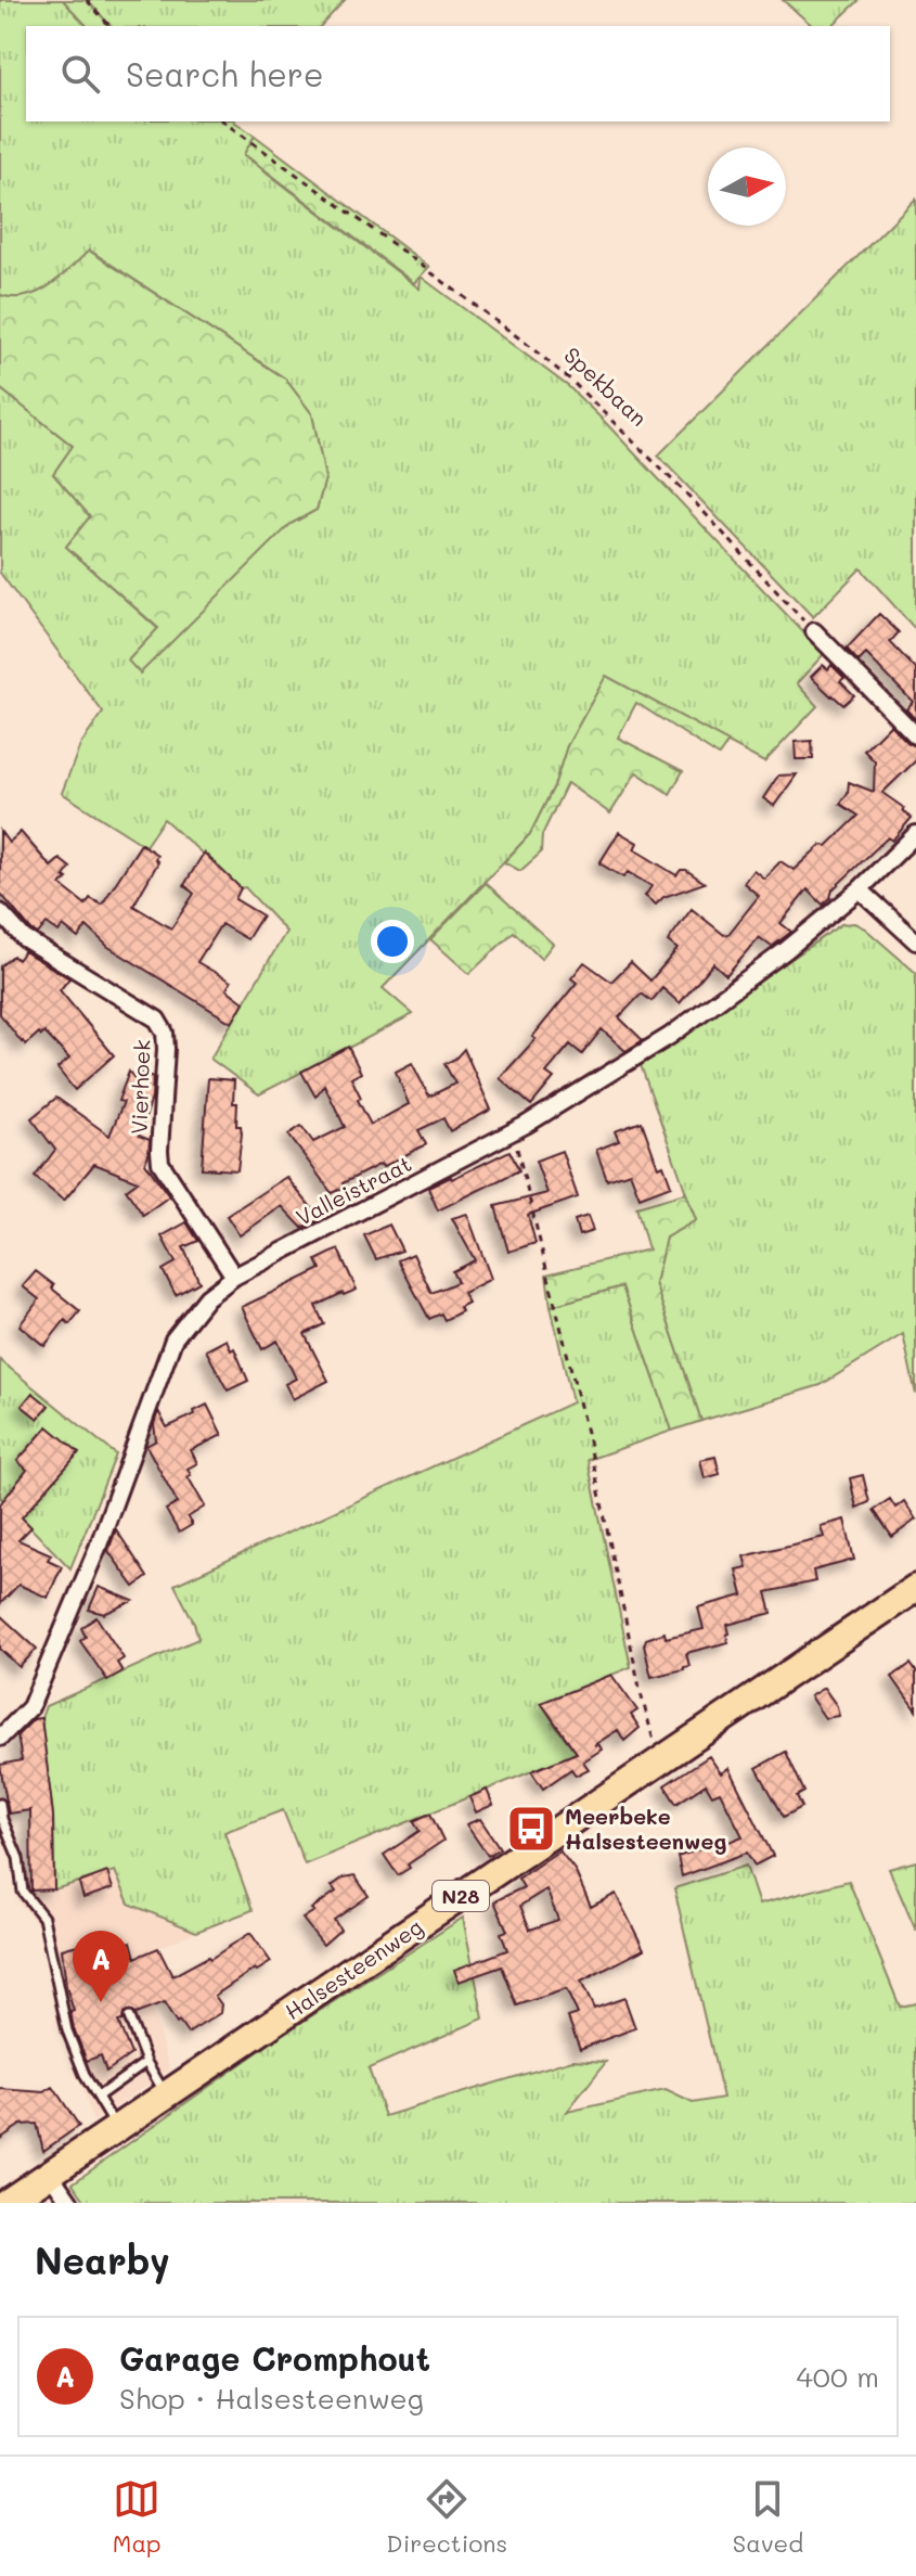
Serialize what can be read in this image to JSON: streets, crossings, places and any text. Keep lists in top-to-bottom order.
{
  "streets": {
    "main road": ["N28", "Halsesteenweg"],
    "street": ["Vierhoek", "Valleistraat"],
    "path": ["Spekbaan"]
  },
  "crossings": [
    ["Vierhoek", "Valleistraat"]
  ],
  "places": {
    "bus stop": ["Meerbeke Halsesteenweg"]
  },
  "north": "right",
  "page": {
    "search": "Search here",
    "pins": "A",
    "heading": "Nearby",
    "list": [
      {
        "mark": "A",
        "name": "Garage Cromphout",
        "note": "Shop · Halsesteenweg",
        "value": "400 m"
      }
    ],
    "nav": ["Map", "Directions", "Saved"]
  }
}
